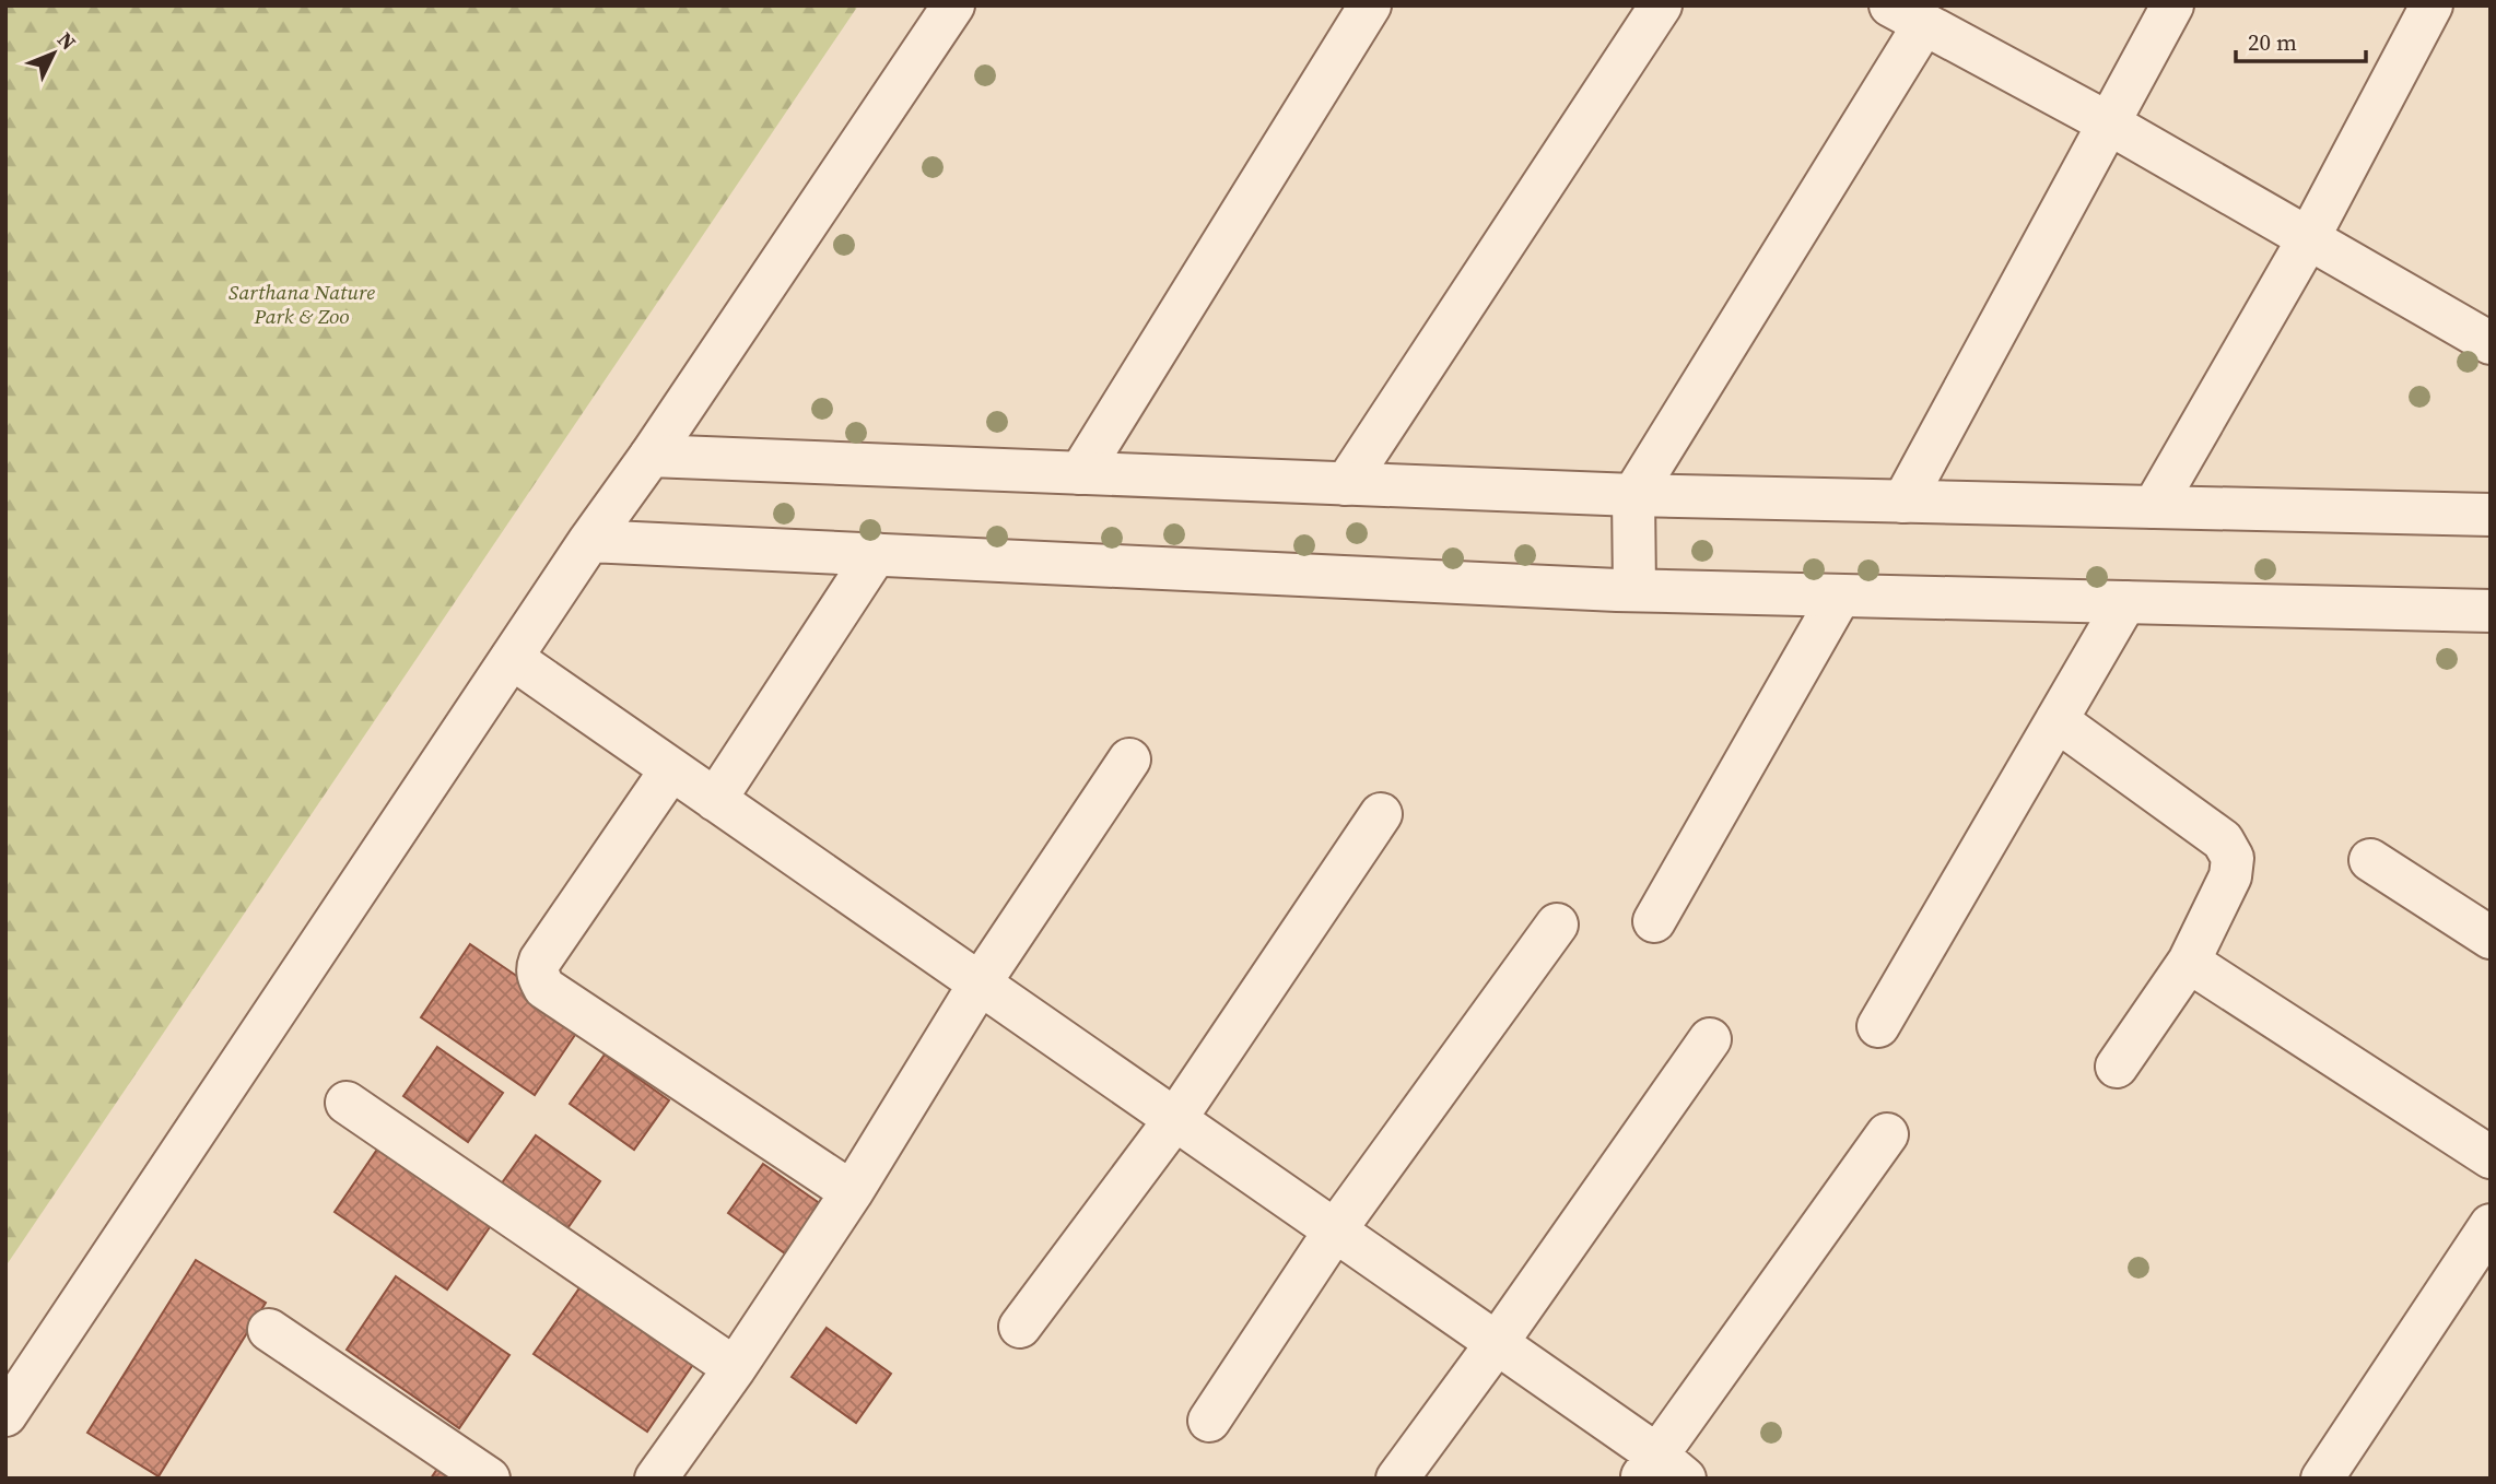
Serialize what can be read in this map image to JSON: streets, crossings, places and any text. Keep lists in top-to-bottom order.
{
  "parks": ["Sarthana Nature Park & Zoo"],
  "scale_bar": "20 m",
  "north": "top right"
}
